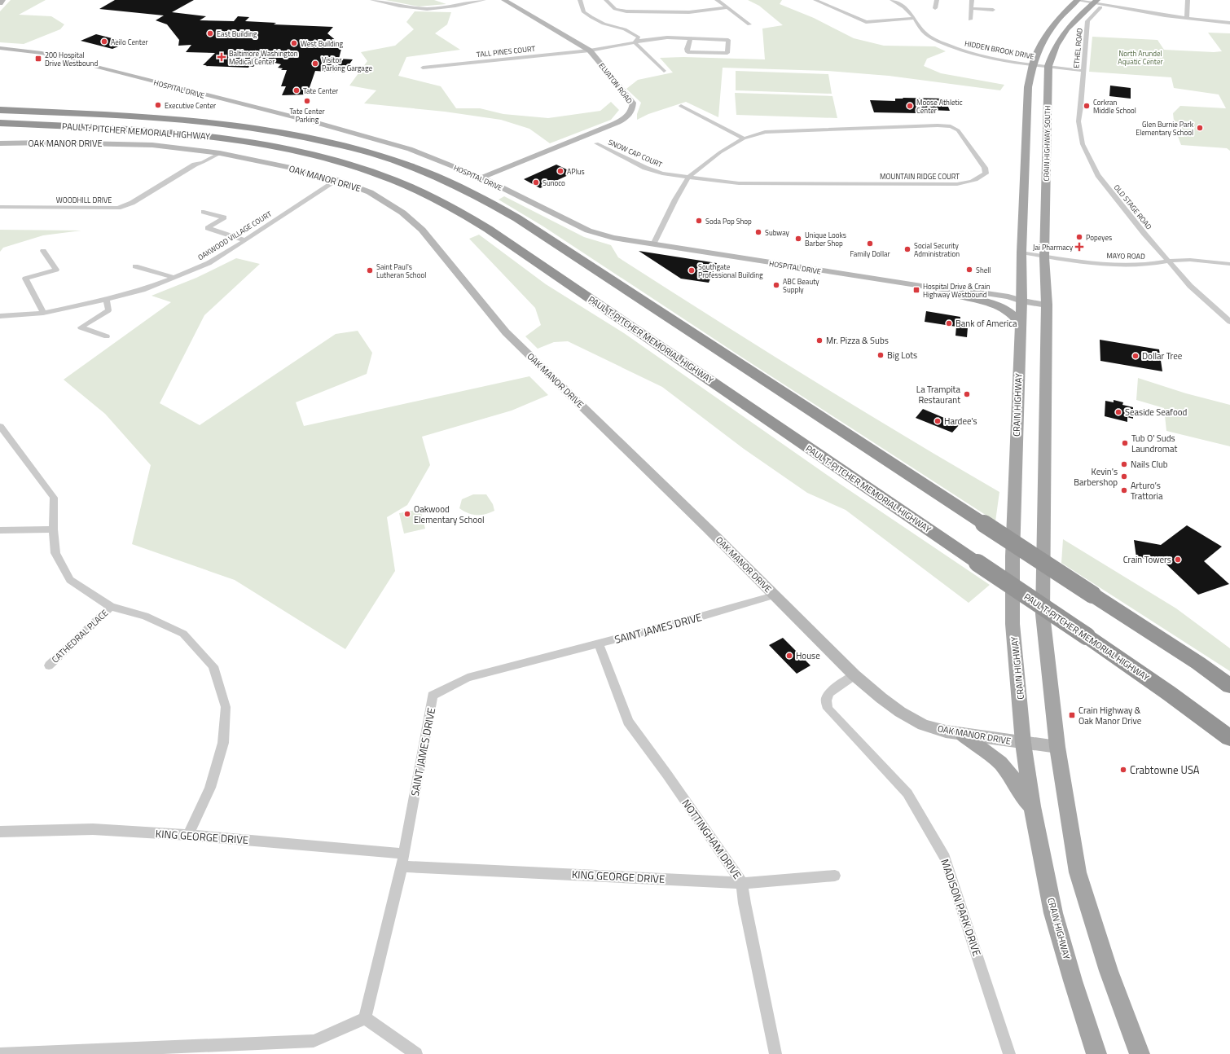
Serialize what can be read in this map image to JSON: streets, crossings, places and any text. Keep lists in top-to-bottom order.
{
  "streets": {
    "highway": ["PAUL T. PITCHER MEMORIAL HIGHWAY"],
    "main road": ["CRAIN HIGHWAY SOUTH", "CRAIN HIGHWAY"],
    "street": [
      "ETHEL ROAD",
      "HIDDEN BROOK DRIVE",
      "TALL PINES COURT",
      "ELVATON ROAD",
      "HOSPITAL DRIVE",
      "OAK MANOR DRIVE",
      "SNOW CAP COURT",
      "MOUNTAIN RIDGE COURT",
      "WOODHILL DRIVE",
      "OLD STAGE ROAD",
      "OAKWOOD VILLAGE COURT",
      "MAYO ROAD",
      "SAINT JAMES DRIVE",
      "CATHEDRAL PLACE",
      "KING GEORGE DRIVE",
      "NOTTINGHAM DRIVE",
      "MADISON PARK DRIVE"
    ]
  },
  "crossings": [
    ["ETHEL ROAD", "HIDDEN BROOK DRIVE"],
    ["ETHEL ROAD", "CRAIN HIGHWAY SOUTH"],
    ["ETHEL ROAD", "OLD STAGE ROAD"],
    ["HIDDEN BROOK DRIVE", "CRAIN HIGHWAY SOUTH"],
    ["HIDDEN BROOK DRIVE", "OLD STAGE ROAD"],
    ["TALL PINES COURT", "ELVATON ROAD"],
    ["ELVATON ROAD", "HOSPITAL DRIVE"],
    ["HOSPITAL DRIVE", "CRAIN HIGHWAY SOUTH"],
    ["HOSPITAL DRIVE", "CRAIN HIGHWAY"],
    ["OAK MANOR DRIVE", "WOODHILL DRIVE"],
    ["OAK MANOR DRIVE", "OAKWOOD VILLAGE COURT"],
    ["OAK MANOR DRIVE", "CRAIN HIGHWAY"],
    ["OAK MANOR DRIVE", "SAINT JAMES DRIVE"],
    ["OAK MANOR DRIVE", "MADISON PARK DRIVE"],
    ["CRAIN HIGHWAY SOUTH", "MAYO ROAD"],
    ["SNOW CAP COURT", "MOUNTAIN RIDGE COURT"],
    ["OLD STAGE ROAD", "MAYO ROAD"],
    ["MAYO ROAD", "CRAIN HIGHWAY"],
    ["SAINT JAMES DRIVE", "KING GEORGE DRIVE"],
    ["SAINT JAMES DRIVE", "NOTTINGHAM DRIVE"],
    ["KING GEORGE DRIVE", "NOTTINGHAM DRIVE"]
  ],
  "parks": ["North Arundel Aquatic Center"],
  "places": {
    "other": [
      "East Building",
      "Aeilo Center",
      "West Building",
      "Visitor Parking Gargage",
      "Tate Center",
      "Tate Center Parking",
      "Executive Center",
      "Moose Athletic Center",
      "Corkran Middle School",
      "Glen Burnie Park Elementary School",
      "APlus",
      "Sunoco",
      "Soda Pop Shop",
      "Subway",
      "Popeyes",
      "Unique Looks Barber Shop",
      "Family Dollar",
      "Social Security Administration",
      "Shell",
      "Saint Paul's Lutheran School",
      "Southgate Professional Building",
      "ABC Beauty Supply",
      "Bank of America",
      "Mr. Pizza & Subs",
      "Big Lots",
      "Dollar Tree",
      "La Trampita Restaurant",
      "Seaside Seafood",
      "Hardee's",
      "Tub O' Suds Laundromat",
      "Nails Club",
      "Kevin's Barbershop",
      "Arturo’s Trattoria",
      "Oakwood Elementary School",
      "Crain Towers",
      "House",
      "Crabtowne USA"
    ],
    "health": ["Baltimore Washington Medical Center", "Jai Pharmacy"],
    "transit": ["200 Hospital Drive Westbound", "Hospital Drive & Crain Highway Westbound", "Crain Highway & Oak Manor Drive"]
  }
}
